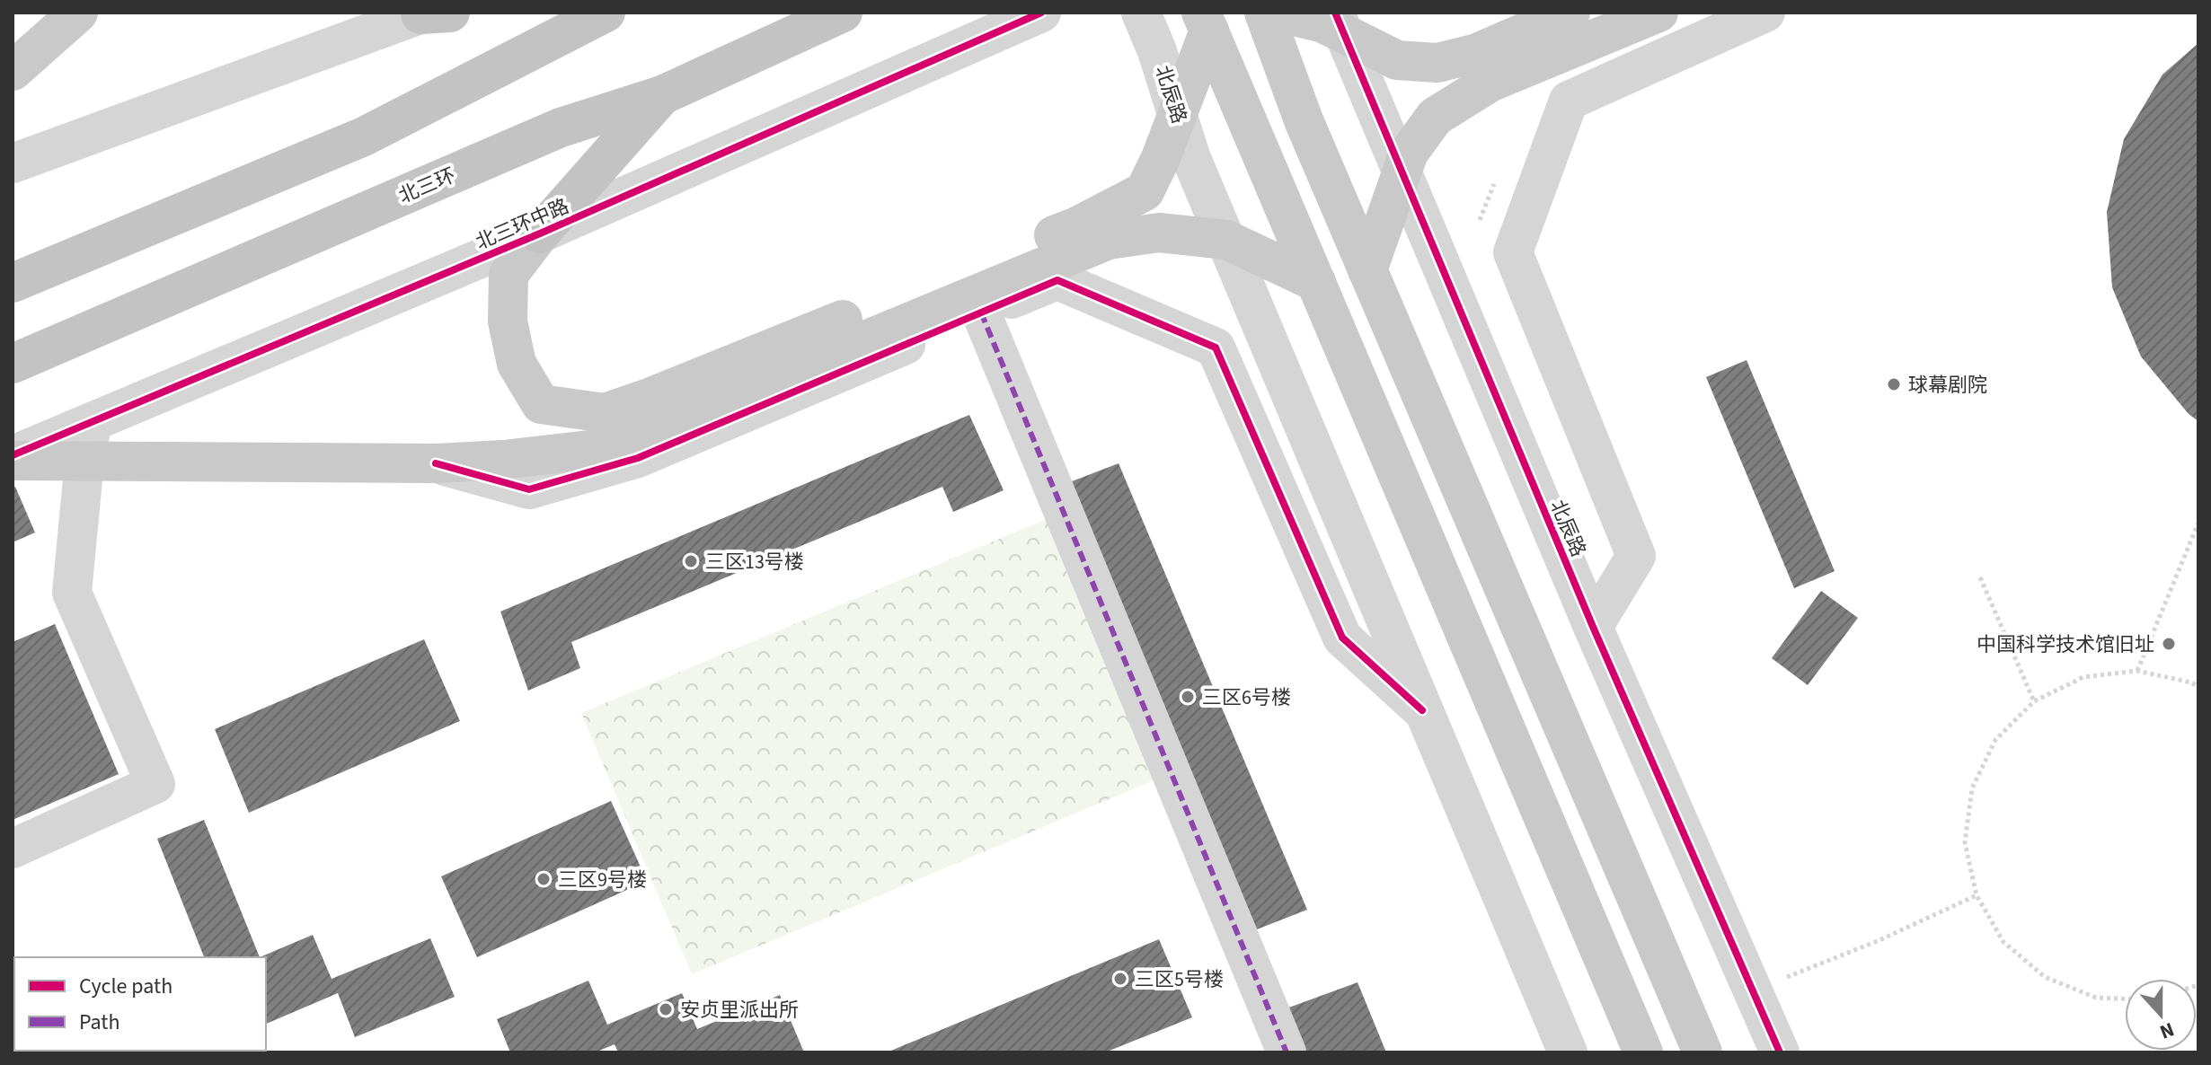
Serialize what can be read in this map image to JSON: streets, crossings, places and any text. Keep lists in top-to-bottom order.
{
  "streets": {
    "highway": ["北三环"],
    "street": ["北辰路", "北三环中路"]
  },
  "places": [
    "球幕剧院",
    "三区13号楼",
    "中国科学技术馆旧址",
    "三区6号楼",
    "三区9号楼",
    "三区5号楼",
    "安贞里派出所"
  ],
  "legend": ["Cycle path", "Path"],
  "north": "bottom"
}
